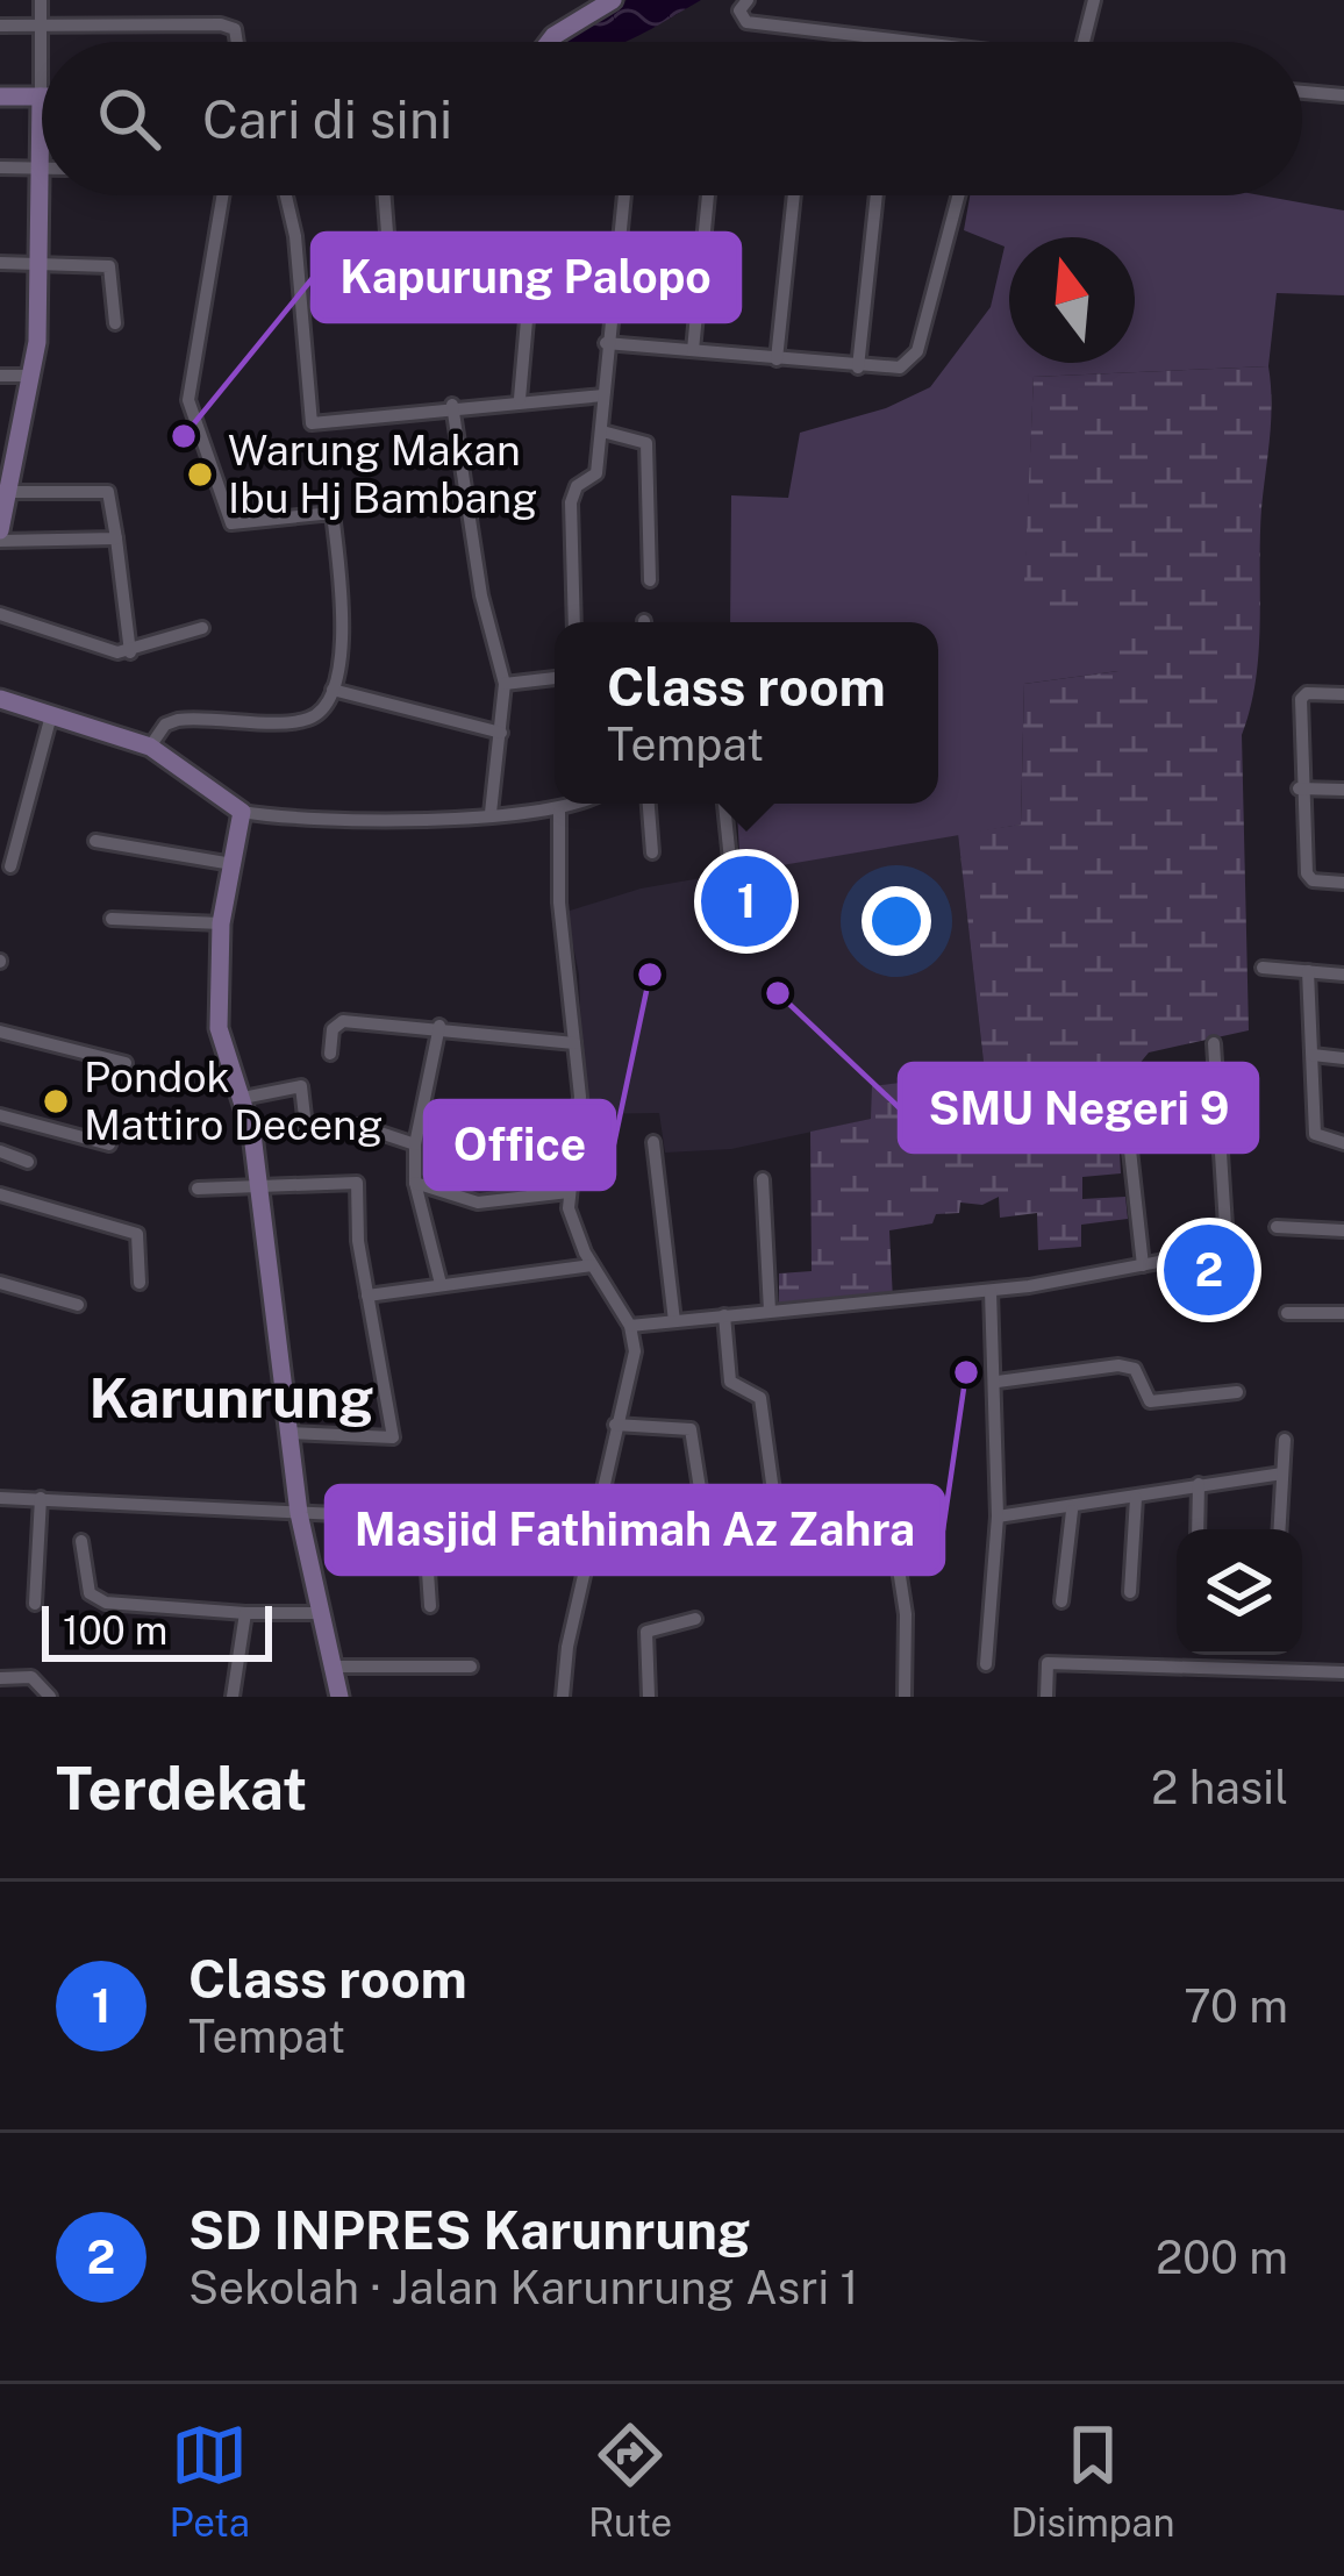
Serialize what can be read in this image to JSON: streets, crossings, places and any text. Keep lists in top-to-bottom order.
{
  "districts": ["Karunrung"],
  "places": [
    "Kapurung Palopo",
    "Warung Makan Ibu Hj Bambang",
    "Office",
    "SMU Negeri 9",
    "Pondok Mattiro Deceng",
    "Masjid Fathimah Az Zahra"
  ],
  "scale_bar": "100 m",
  "north": "top",
  "page": {
    "search": "Cari di sini",
    "popup": ["Class room", "Tempat"],
    "pins": ["1", "2"],
    "scale": "100 m",
    "heading": ["Terdekat", "2 hasil"],
    "list": [
      {
        "mark": "1",
        "name": "Class room",
        "note": "Tempat",
        "value": "70 m"
      },
      {
        "mark": "2",
        "name": "SD INPRES Karunrung",
        "note": "Sekolah · Jalan Karunrung Asri 1",
        "value": "200 m"
      }
    ],
    "nav": ["Peta", "Rute", "Disimpan"]
  }
}
